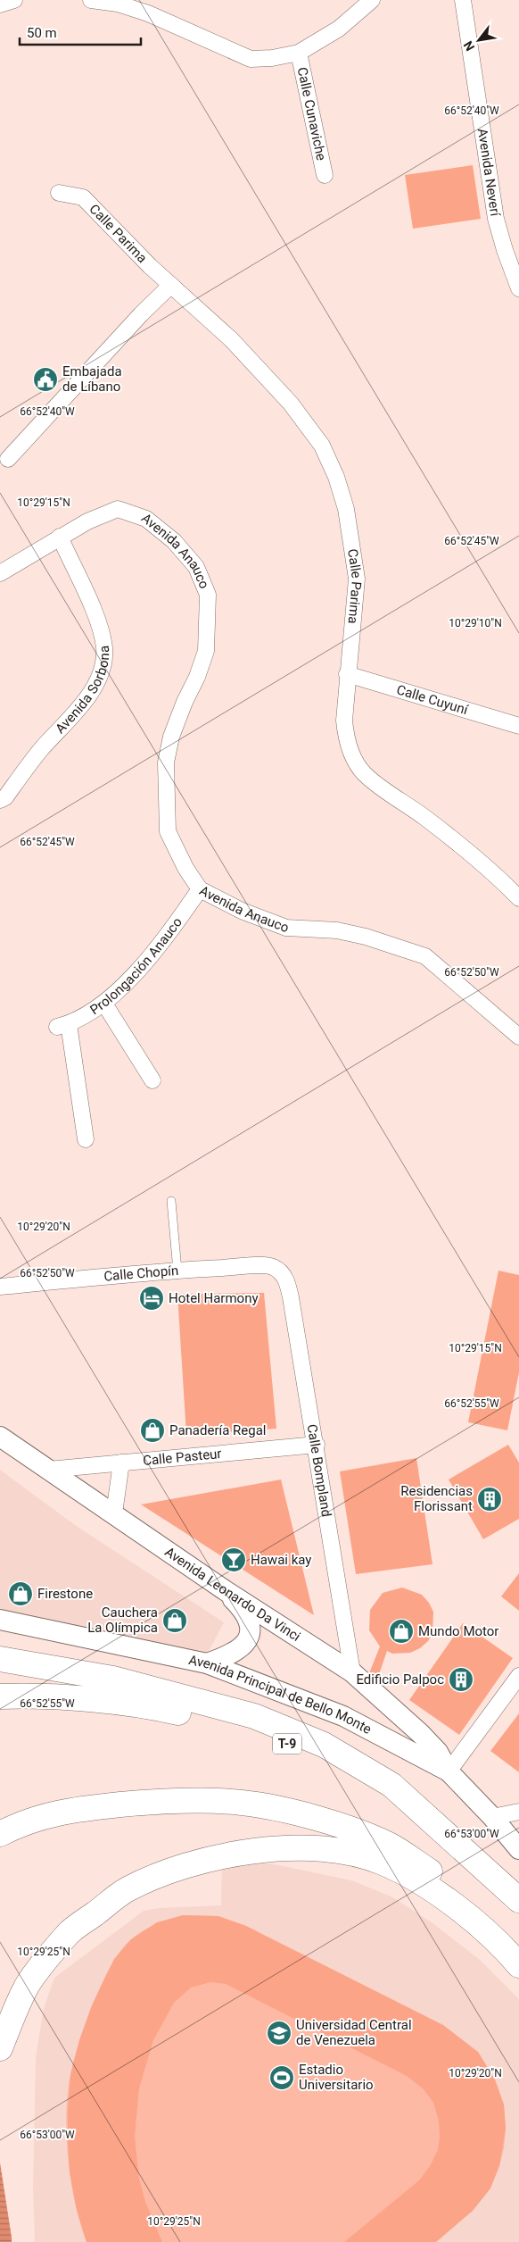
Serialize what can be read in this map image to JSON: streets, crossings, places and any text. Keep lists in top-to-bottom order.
{
  "streets": {
    "highway": ["T-9"],
    "street": [
      "Calle Cunaviche",
      "Avenida Neverí",
      "Calle Parima",
      "Avenida Anauco",
      "Avenida Sorbona",
      "Calle Cuyuní",
      "Prolongación Anauco",
      "Calle Chopín",
      "Calle Pasteur",
      "Calle Bompland",
      "Avenida Leonardo Da Vinci",
      "Avenida Principal de Bello Monte"
    ]
  },
  "crossings": [
    ["Calle Parima", "Calle Cuyuní"],
    ["Avenida Anauco", "Avenida Sorbona"],
    ["Avenida Anauco", "Prolongación Anauco"],
    ["Calle Chopín", "Calle Bompland"],
    ["Calle Pasteur", "Calle Bompland"],
    ["Calle Pasteur", "Avenida Leonardo Da Vinci"],
    ["Calle Bompland", "Avenida Leonardo Da Vinci"],
    ["Avenida Leonardo Da Vinci", "Avenida Principal de Bello Monte"]
  ],
  "places": {
    "public building": ["Embajada de Líbano"],
    "hotel": ["Hotel Harmony"],
    "shop": [
      "Panadería Regal",
      "Firestone",
      "Cauchera La Olímpica",
      "Mundo Motor"
    ],
    "building": ["Residencias Florissant", "Edificio Palpoc"],
    "bar": ["Hawai kay"],
    "school or university": ["Universidad Central de Venezuela"],
    "sports": ["Estadio Universitario"]
  },
  "scale_bar": "50 m",
  "north": "bottom left",
  "coordinates": [
    "66°52'40\"W",
    "10°29'15\"N",
    "66°52'45\"W",
    "10°29'10\"N",
    "66°52'50\"W",
    "10°29'20\"N",
    "66°52'55\"W",
    "66°53'00\"W",
    "10°29'25\"N"
  ]
}
